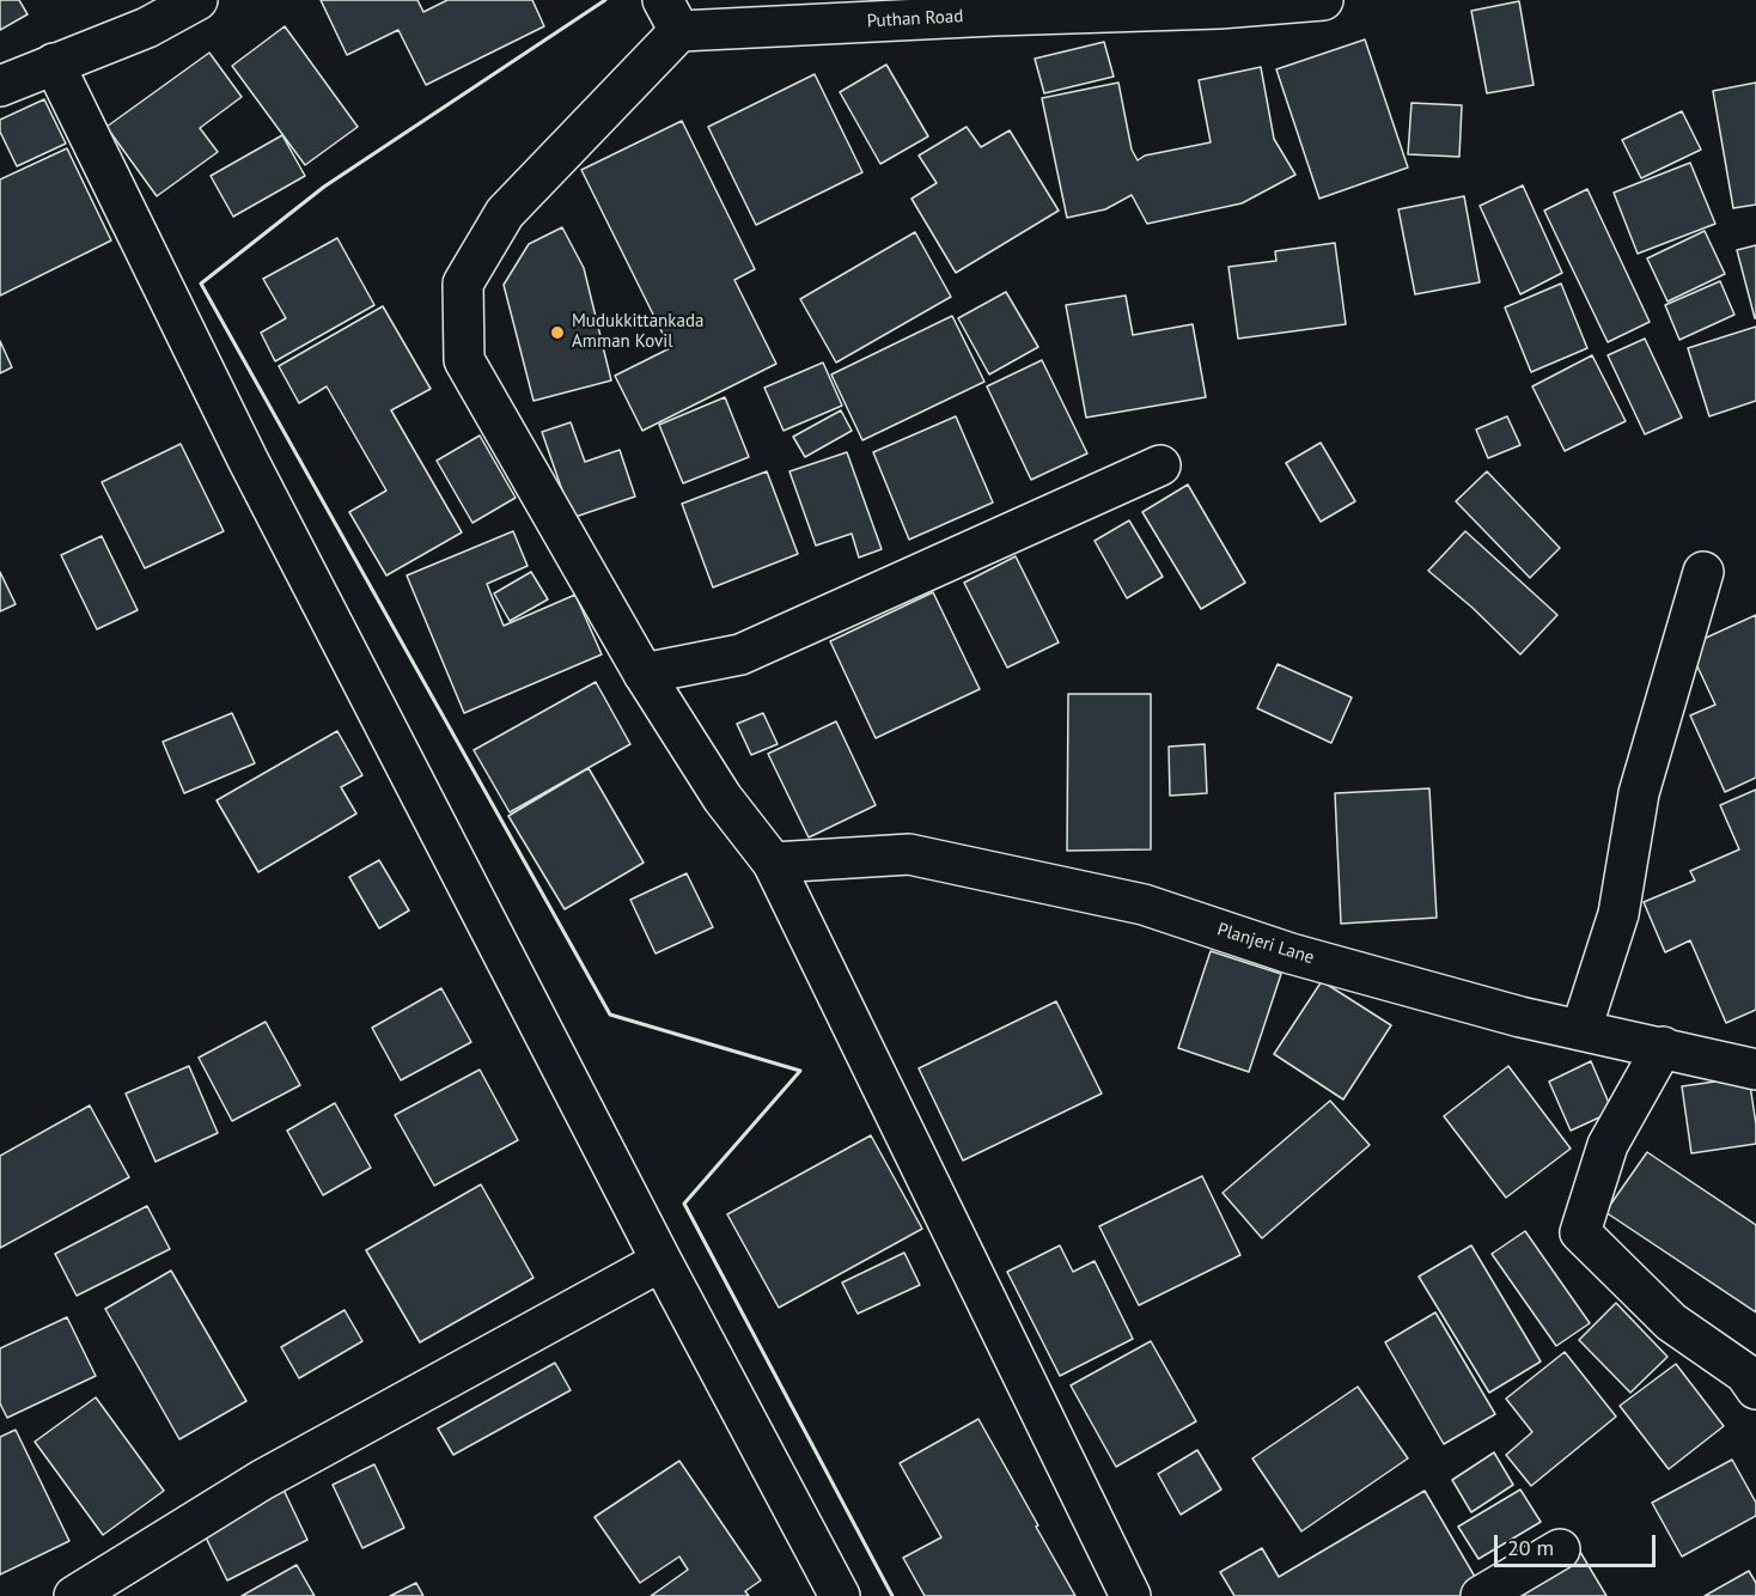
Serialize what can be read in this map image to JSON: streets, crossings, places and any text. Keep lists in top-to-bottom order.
{
  "streets": {
    "street": ["Puthan Road", "Planjeri Lane"]
  },
  "places": ["Mudukkittankada Amman Kovil"],
  "scale_bar": "20 m"
}
